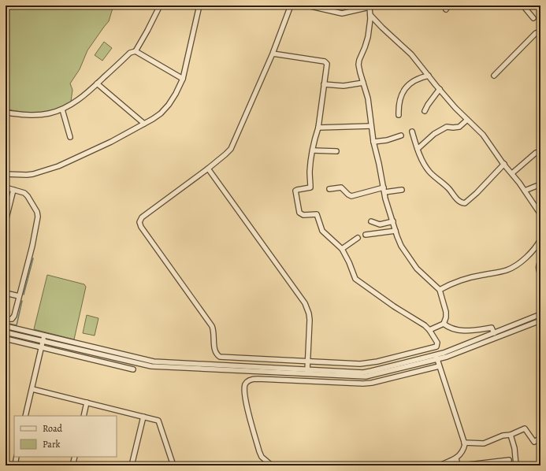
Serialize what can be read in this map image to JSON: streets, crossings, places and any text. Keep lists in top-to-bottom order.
{
  "legend": ["Road", "Park"]
}
